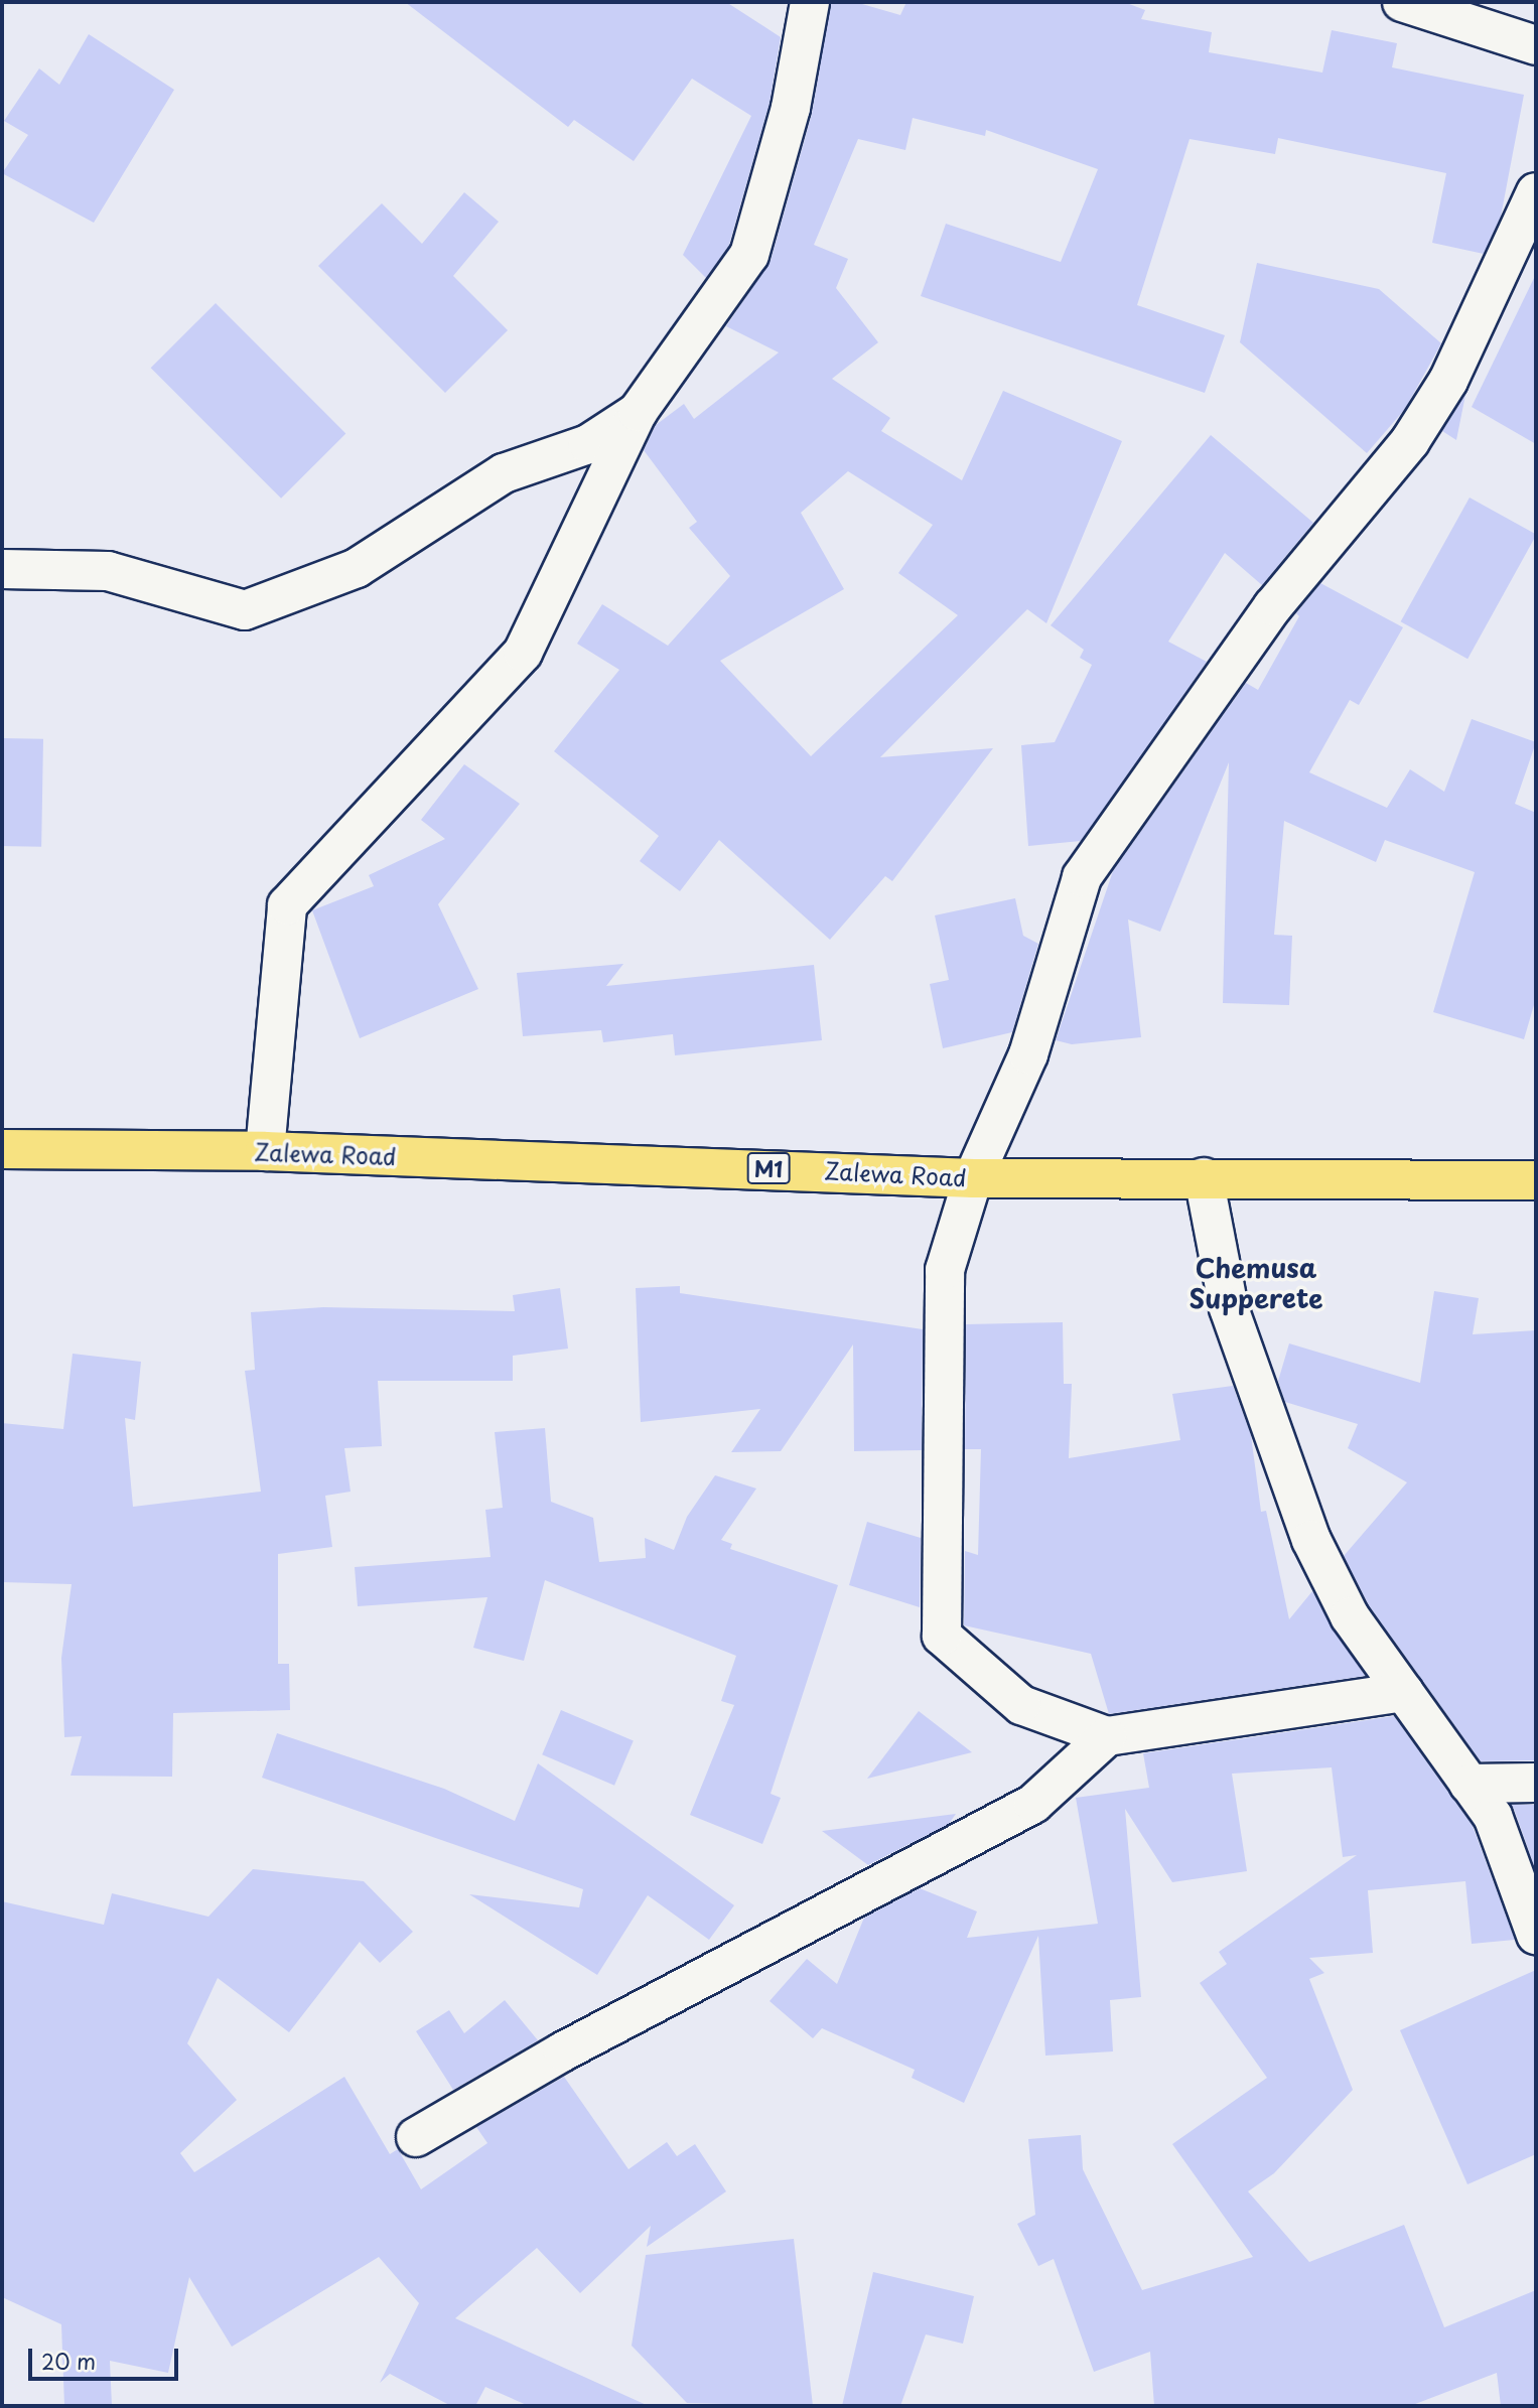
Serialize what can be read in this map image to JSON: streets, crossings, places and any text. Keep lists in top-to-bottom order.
{
  "streets": {
    "highway": ["Zalewa Road", "M1"]
  },
  "districts": ["Chemusa Supperete"],
  "scale_bar": "20 m"
}
